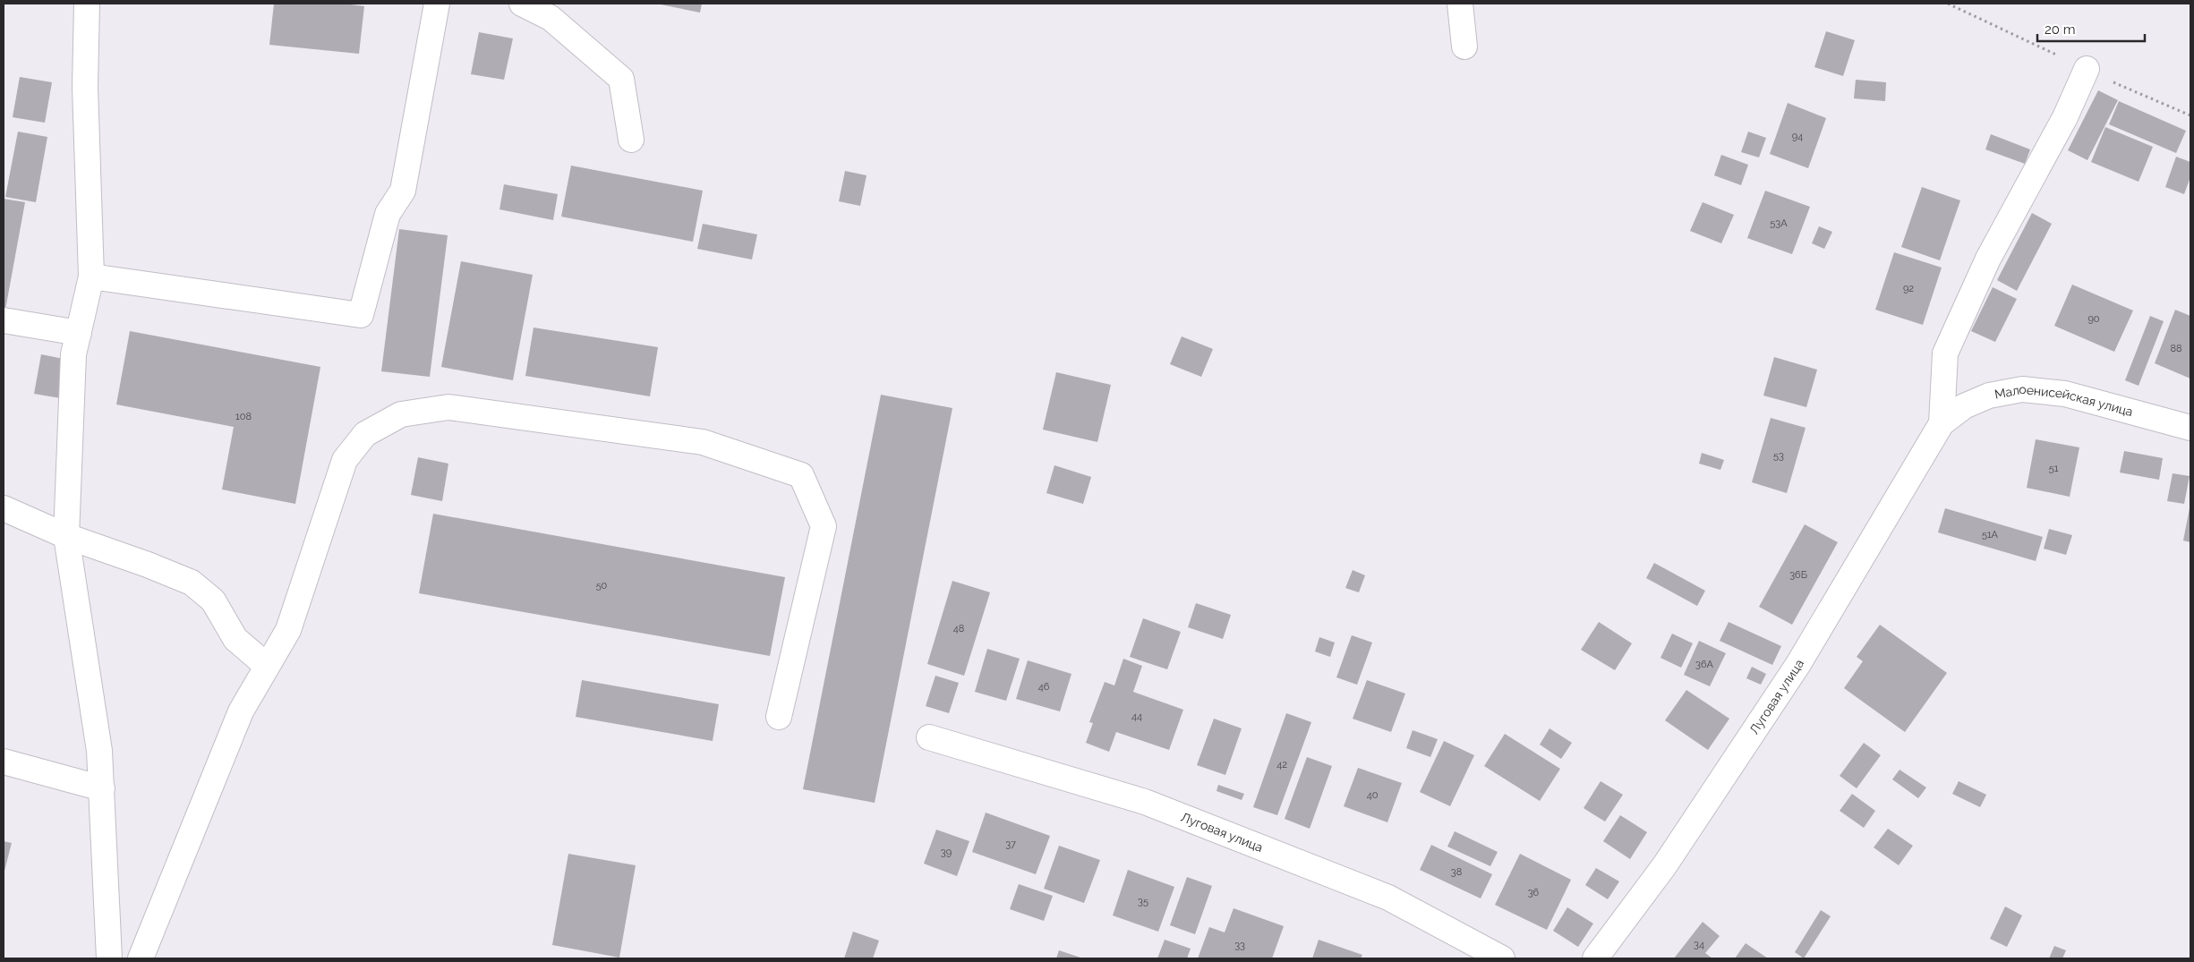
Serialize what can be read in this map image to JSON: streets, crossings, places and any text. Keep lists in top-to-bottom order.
{
  "streets": {
    "street": ["Малоенисейская улица", "Луговая улица"]
  },
  "crossings": [
    ["Малоенисейская улица", "Луговая улица"]
  ],
  "house_numbers": [
    "94",
    "53А",
    "92",
    "90",
    "88",
    "108",
    "53",
    "51",
    "51А",
    "36Б",
    "50",
    "48",
    "36А",
    "46",
    "44",
    "42",
    "40",
    "37",
    "39",
    "38",
    "36",
    "35",
    "34",
    "33"
  ],
  "scale_bar": "20 m"
}
